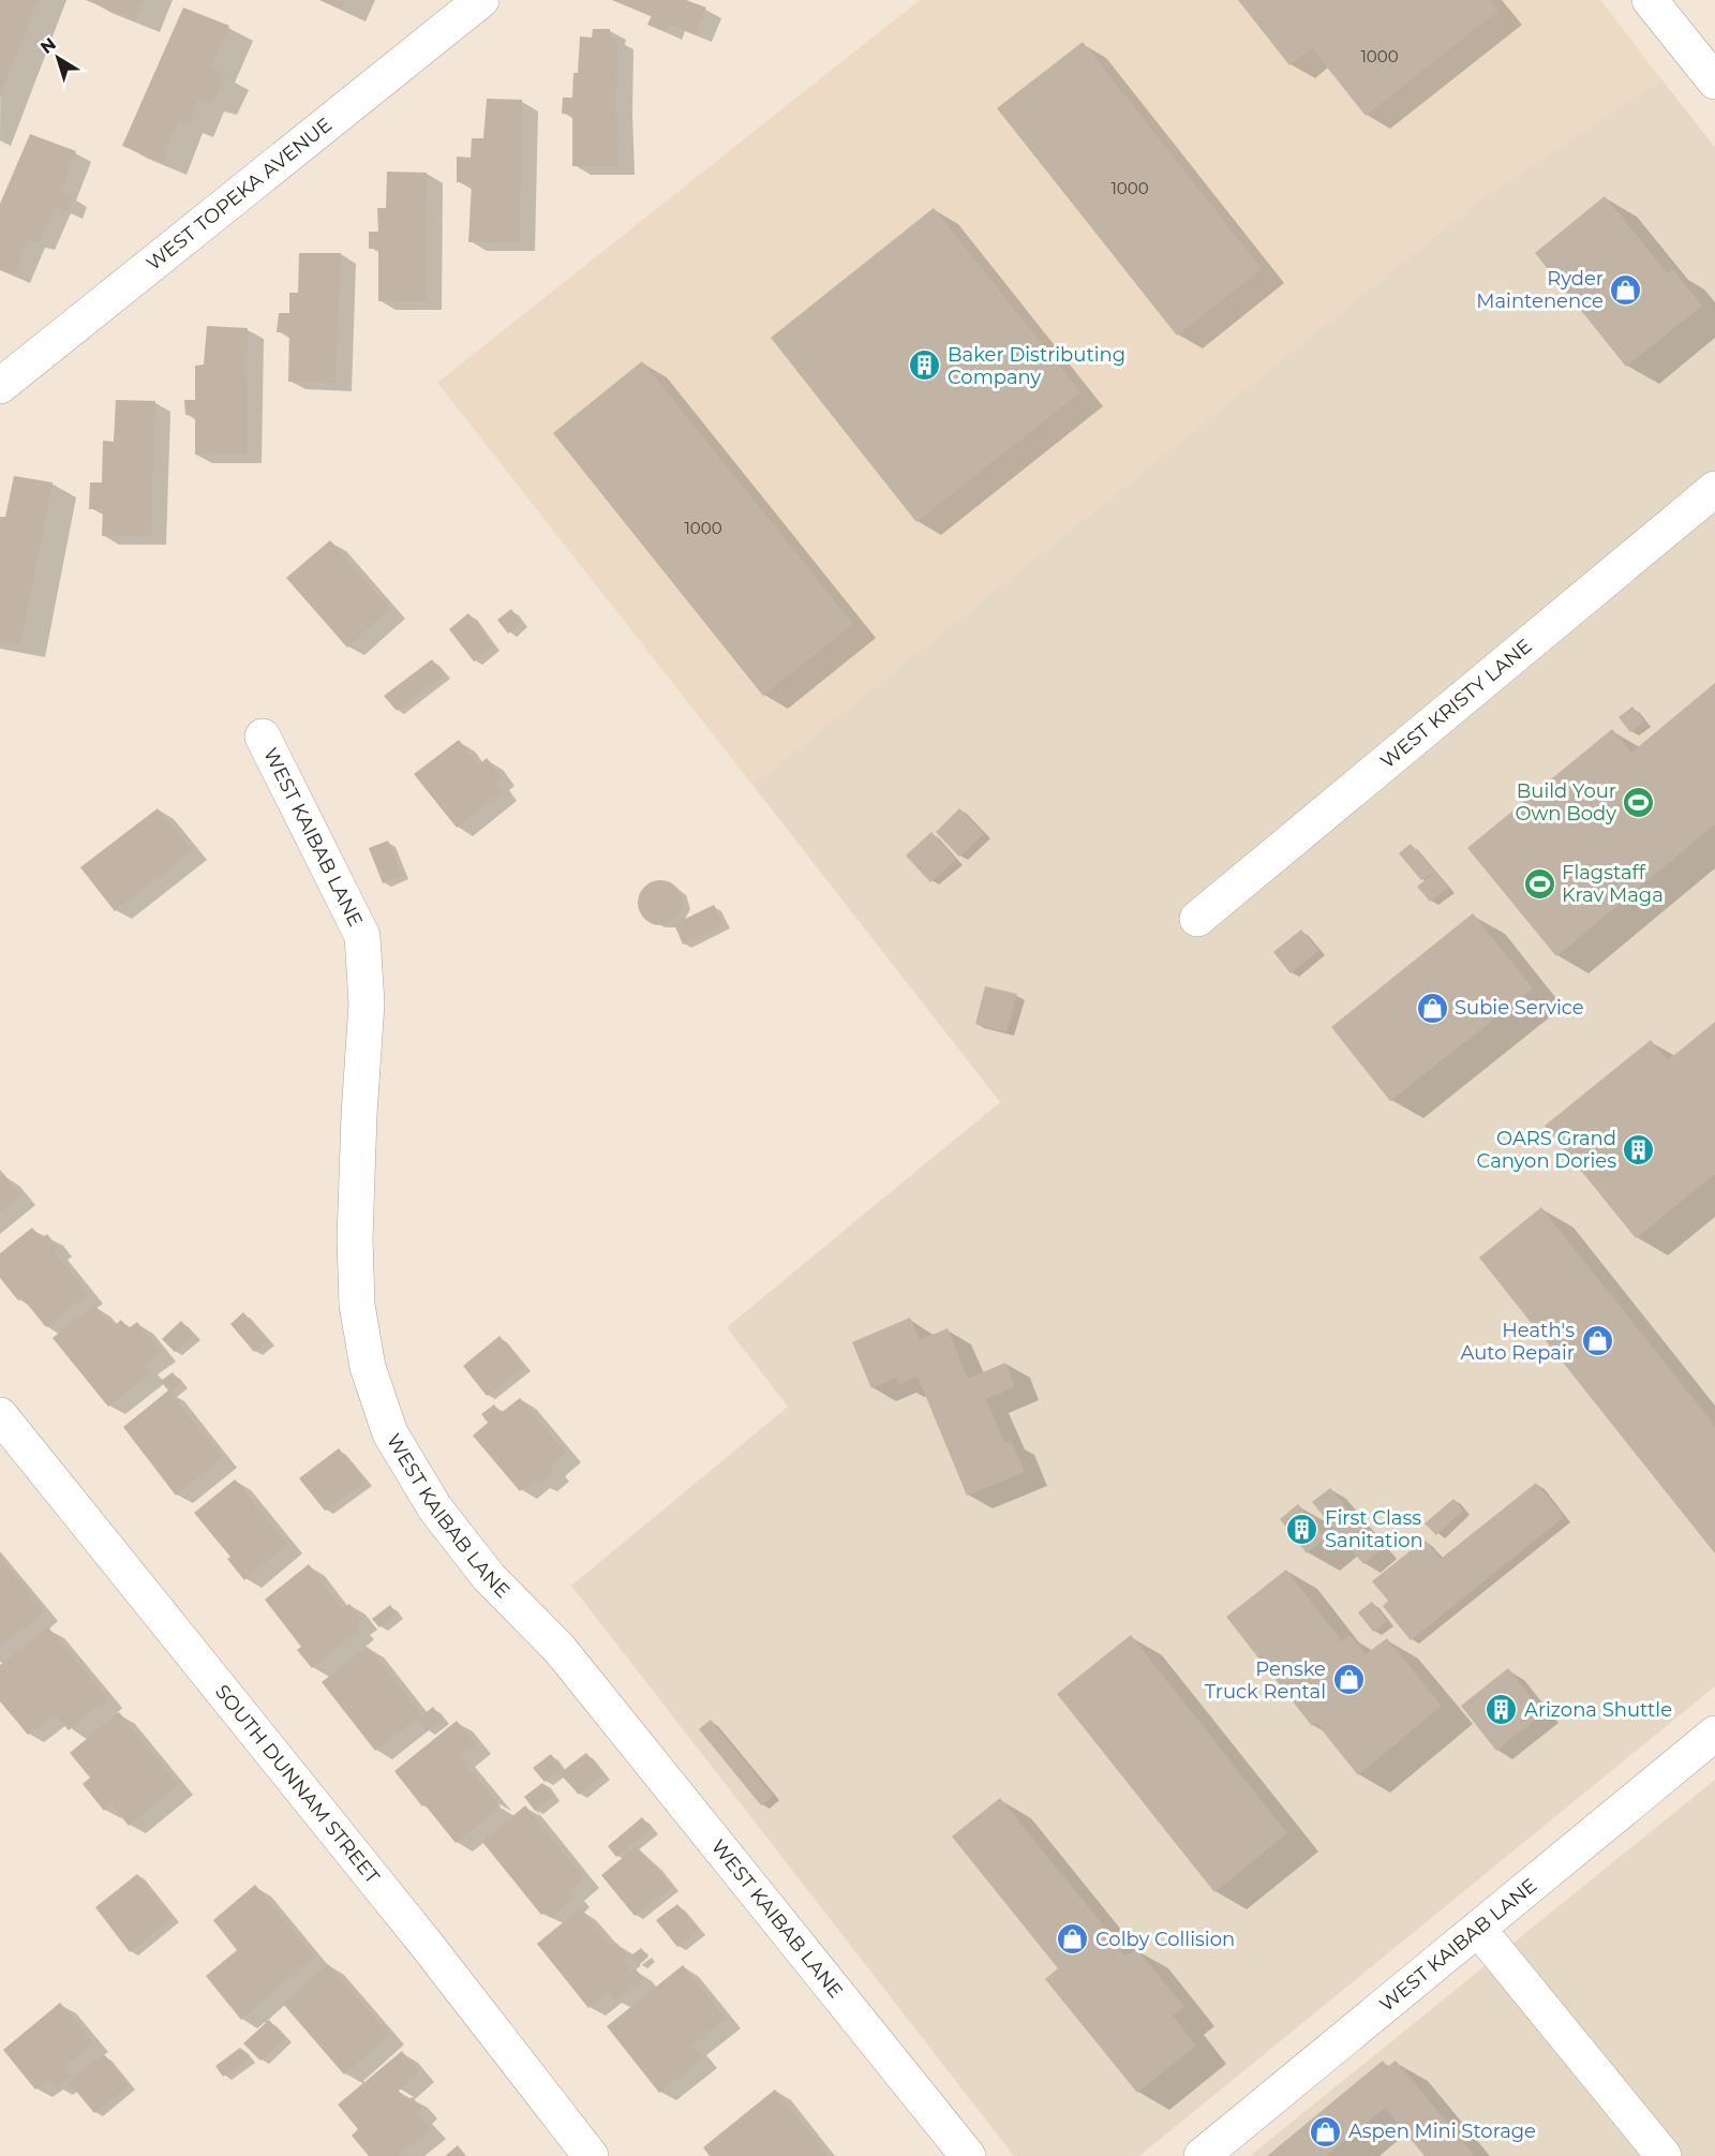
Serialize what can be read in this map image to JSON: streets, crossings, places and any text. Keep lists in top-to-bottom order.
{
  "streets": {
    "street": [
      "WEST TOPEKA AVENUE",
      "WEST KRISTY LANE",
      "WEST KAIBAB LANE",
      "SOUTH DUNNAM STREET"
    ]
  },
  "places": {
    "shop": [
      "Ryder Maintenence",
      "Subie Service",
      "Heath's Auto Repair",
      "Penske Truck Rental",
      "Colby Collision",
      "Aspen Mini Storage"
    ],
    "building": [
      "Baker Distributing Company",
      "OARS Grand Canyon Dories",
      "First Class Sanitation",
      "Arizona Shuttle"
    ],
    "sports": ["Build Your Own Body", "Flagstaff Krav Maga"]
  },
  "house_numbers": ["1000", "1000", "1000"],
  "north": "top left"
}
